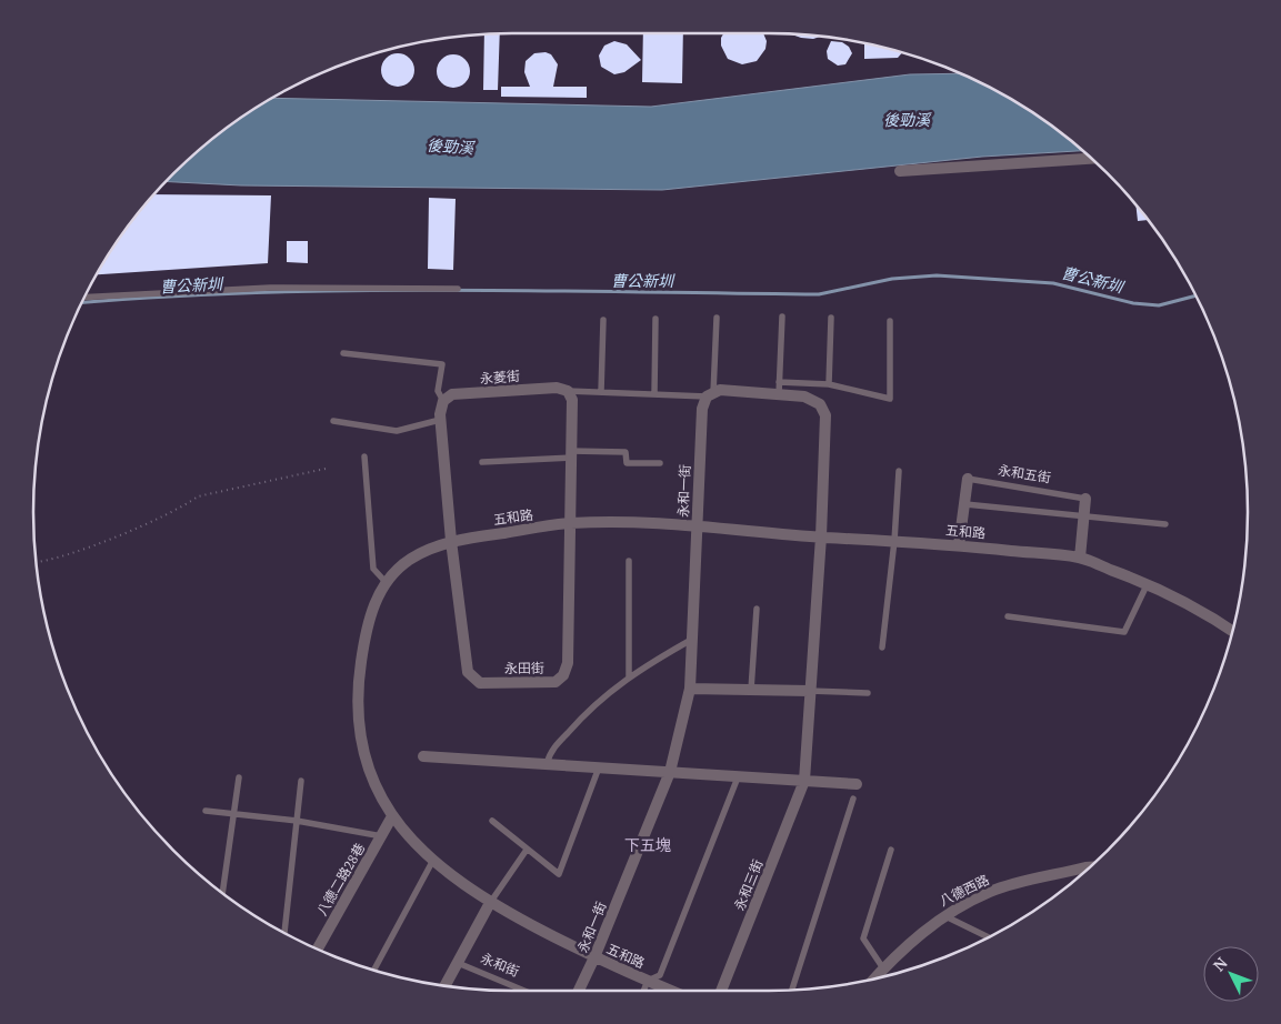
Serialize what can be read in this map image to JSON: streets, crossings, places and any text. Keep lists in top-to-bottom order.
{
  "streets": {
    "street": [
      "永菱街",
      "永和五街",
      "永和一街",
      "五和路",
      "永田街",
      "八德二路28巷",
      "永和三街",
      "八德西路",
      "永和街"
    ]
  },
  "crossings": [
    ["永和五街", "五和路"],
    ["永和一街", "五和路"],
    ["五和路", "永田街"],
    ["五和路", "八德二路28巷"],
    ["五和路", "永和三街"],
    ["五和路", "永和街"]
  ],
  "districts": ["下五塊"],
  "water": ["後勁溪", "曹公新圳"],
  "north": "top left"
}
